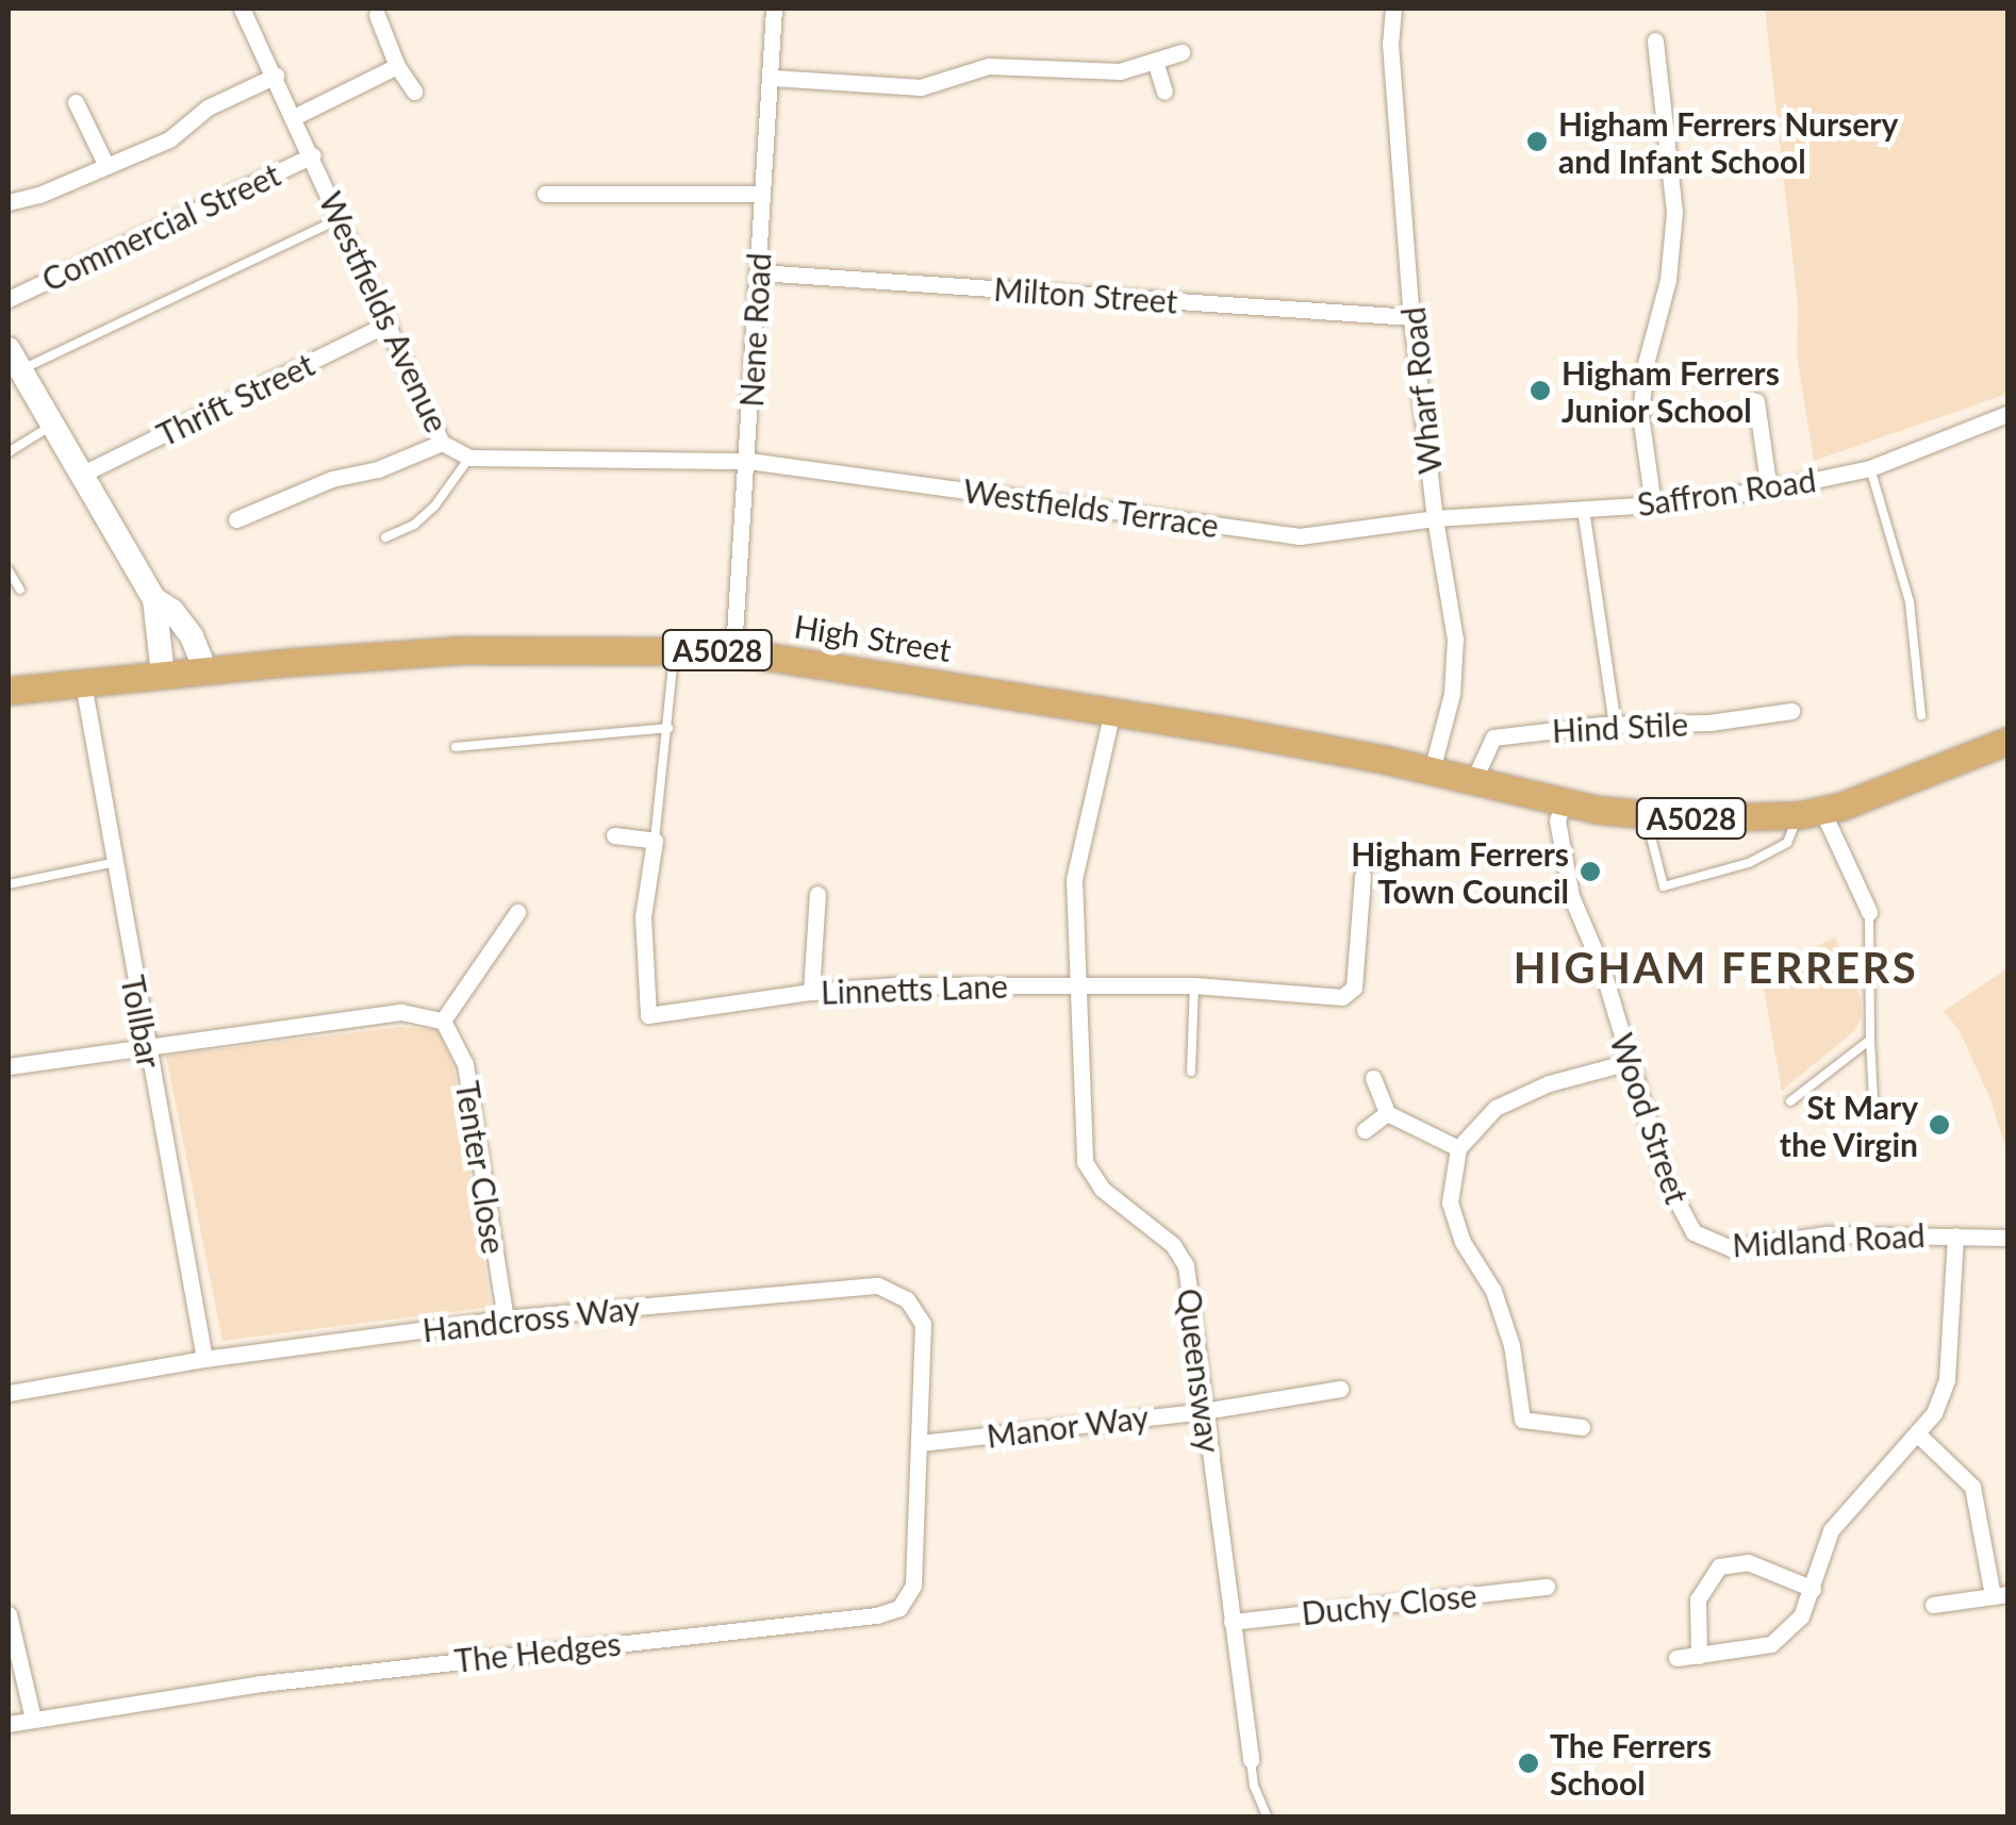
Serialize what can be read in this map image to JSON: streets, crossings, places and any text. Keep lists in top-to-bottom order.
{
  "streets": {
    "main road": ["High Street", "A5028"],
    "street": [
      "Commercial Street",
      "Milton Street",
      "Westfields Avenue",
      "Nene Road",
      "Wharf Road",
      "Thrift Street",
      "Saffron Road",
      "Westfields Terrace",
      "Hind Stile",
      "Linnetts Lane",
      "Tollbar",
      "Wood Street",
      "Tenter Close",
      "Midland Road",
      "Handcross Way",
      "Queensway",
      "Manor Way",
      "Duchy Close",
      "The Hedges"
    ]
  },
  "crossings": [
    ["Commercial Street", "Westfields Avenue"],
    ["Milton Street", "Nene Road"],
    ["Milton Street", "Wharf Road"],
    ["Westfields Avenue", "Nene Road"],
    ["Westfields Avenue", "Thrift Street"],
    ["Westfields Avenue", "Westfields Terrace"],
    ["Nene Road", "Westfields Terrace"],
    ["Nene Road", "High Street"],
    ["Wharf Road", "Saffron Road"],
    ["Wharf Road", "Westfields Terrace"],
    ["Wharf Road", "High Street"],
    ["Saffron Road", "Westfields Terrace"],
    ["High Street", "A5028"],
    ["High Street", "Hind Stile"],
    ["High Street", "Linnetts Lane"],
    ["High Street", "Wood Street"],
    ["High Street", "Queensway"],
    ["A5028", "Tollbar"],
    ["A5028", "Wood Street"],
    ["Linnetts Lane", "Queensway"],
    ["Tollbar", "Handcross Way"],
    ["Wood Street", "Midland Road"],
    ["Tenter Close", "Handcross Way"],
    ["Handcross Way", "Manor Way"],
    ["Handcross Way", "The Hedges"],
    ["Queensway", "Manor Way"],
    ["Queensway", "Duchy Close"],
    ["Manor Way", "The Hedges"]
  ],
  "districts": ["HIGHAM FERRERS"],
  "places": [
    "Higham Ferrers Nursery and Infant School",
    "Higham Ferrers Junior School",
    "Higham Ferrers Town Council",
    "St Mary the Virgin",
    "The Ferrers School"
  ]
}
